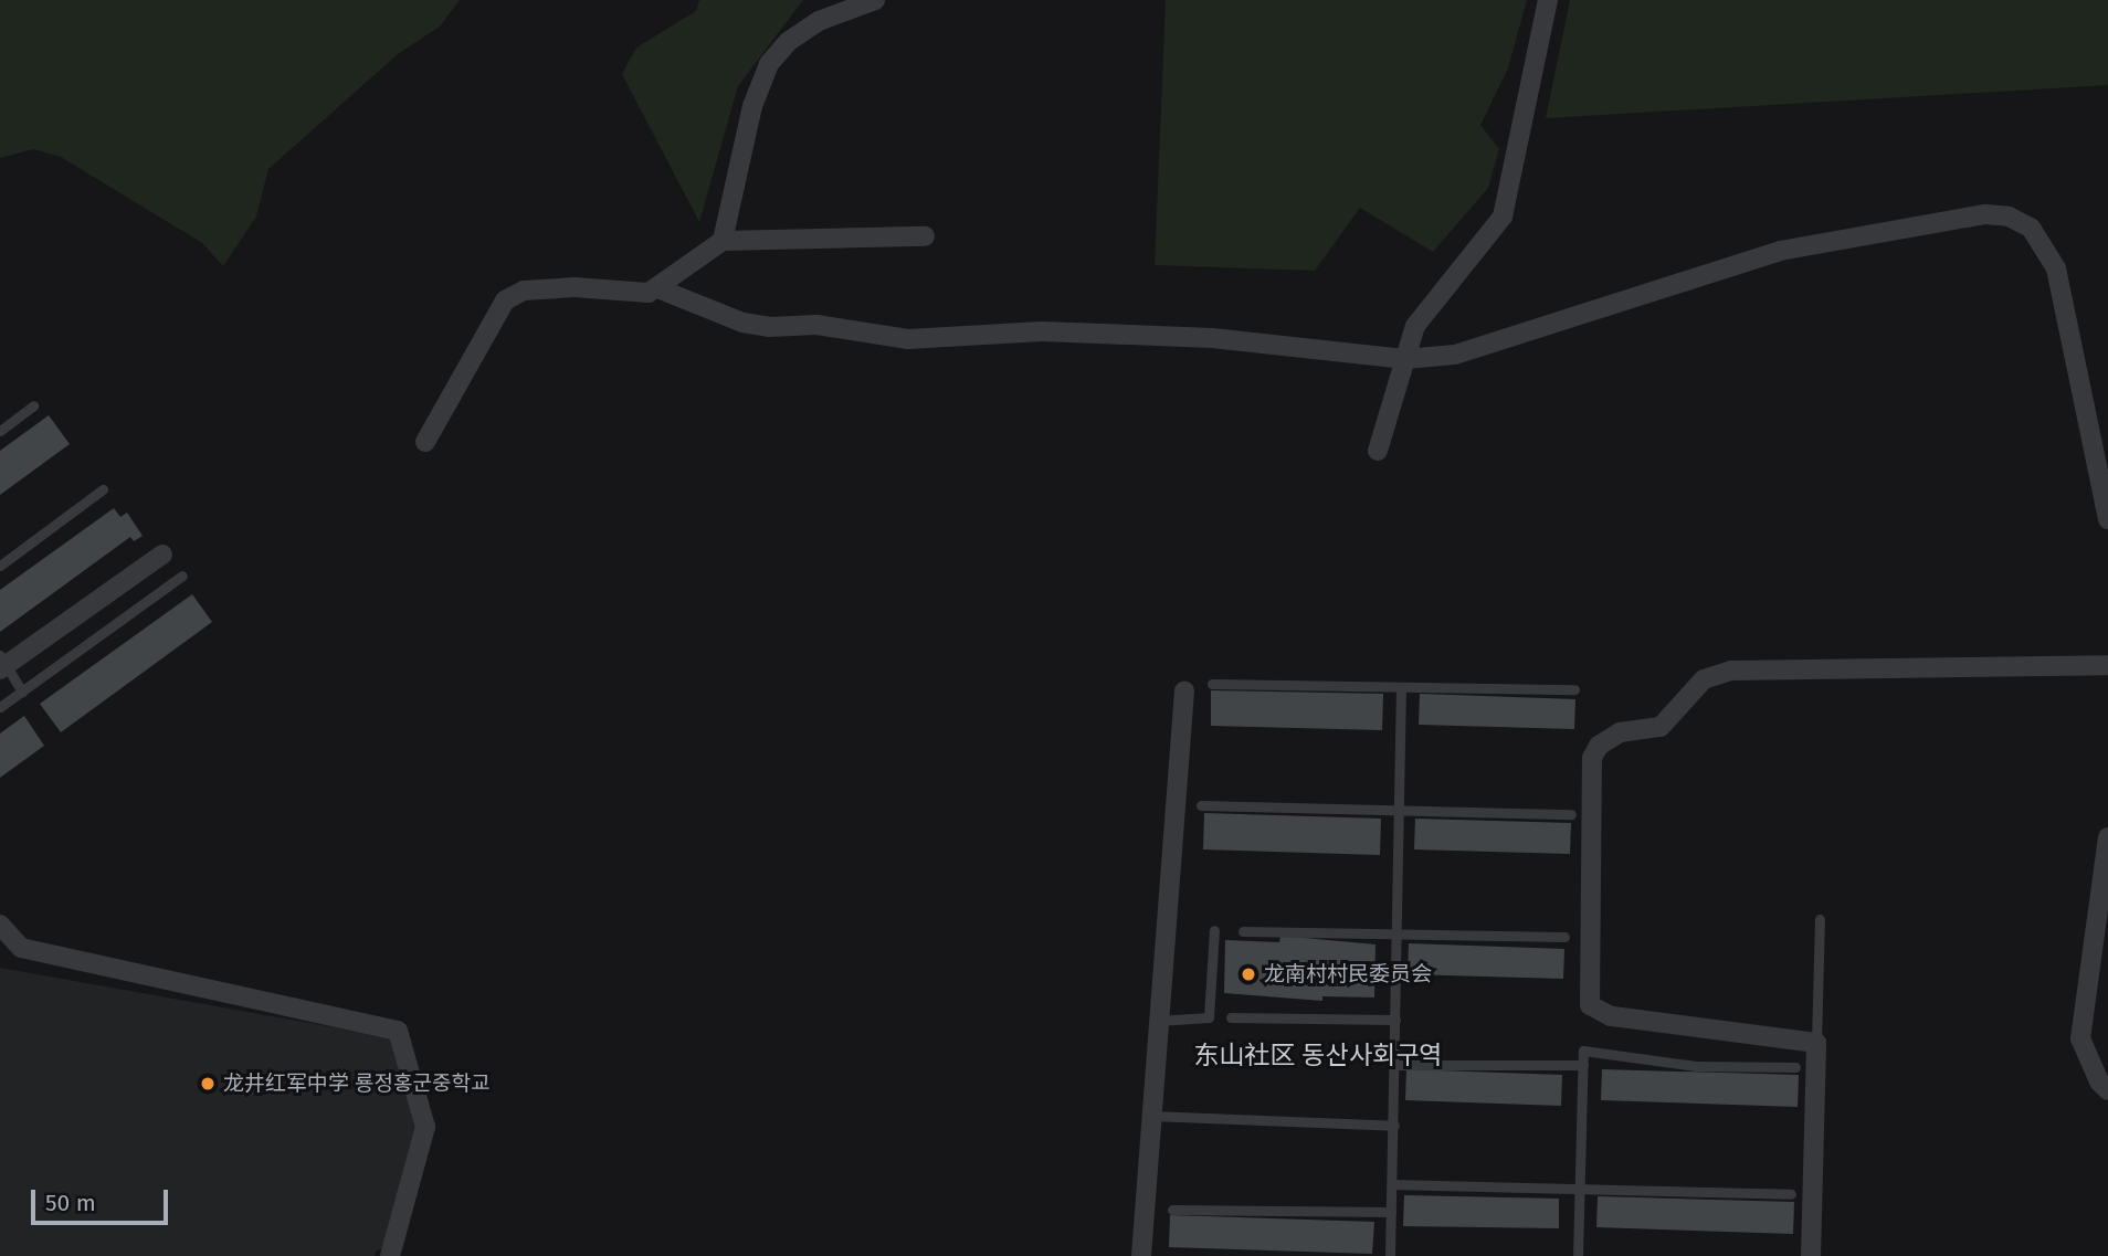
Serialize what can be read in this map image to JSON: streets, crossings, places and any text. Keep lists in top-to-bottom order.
{
  "districts": ["东山社区 동산사회구역"],
  "places": ["龙南村村民委员会", "龙井红军中学 룡정홍군중학교"],
  "scale_bar": "50 m"
}
